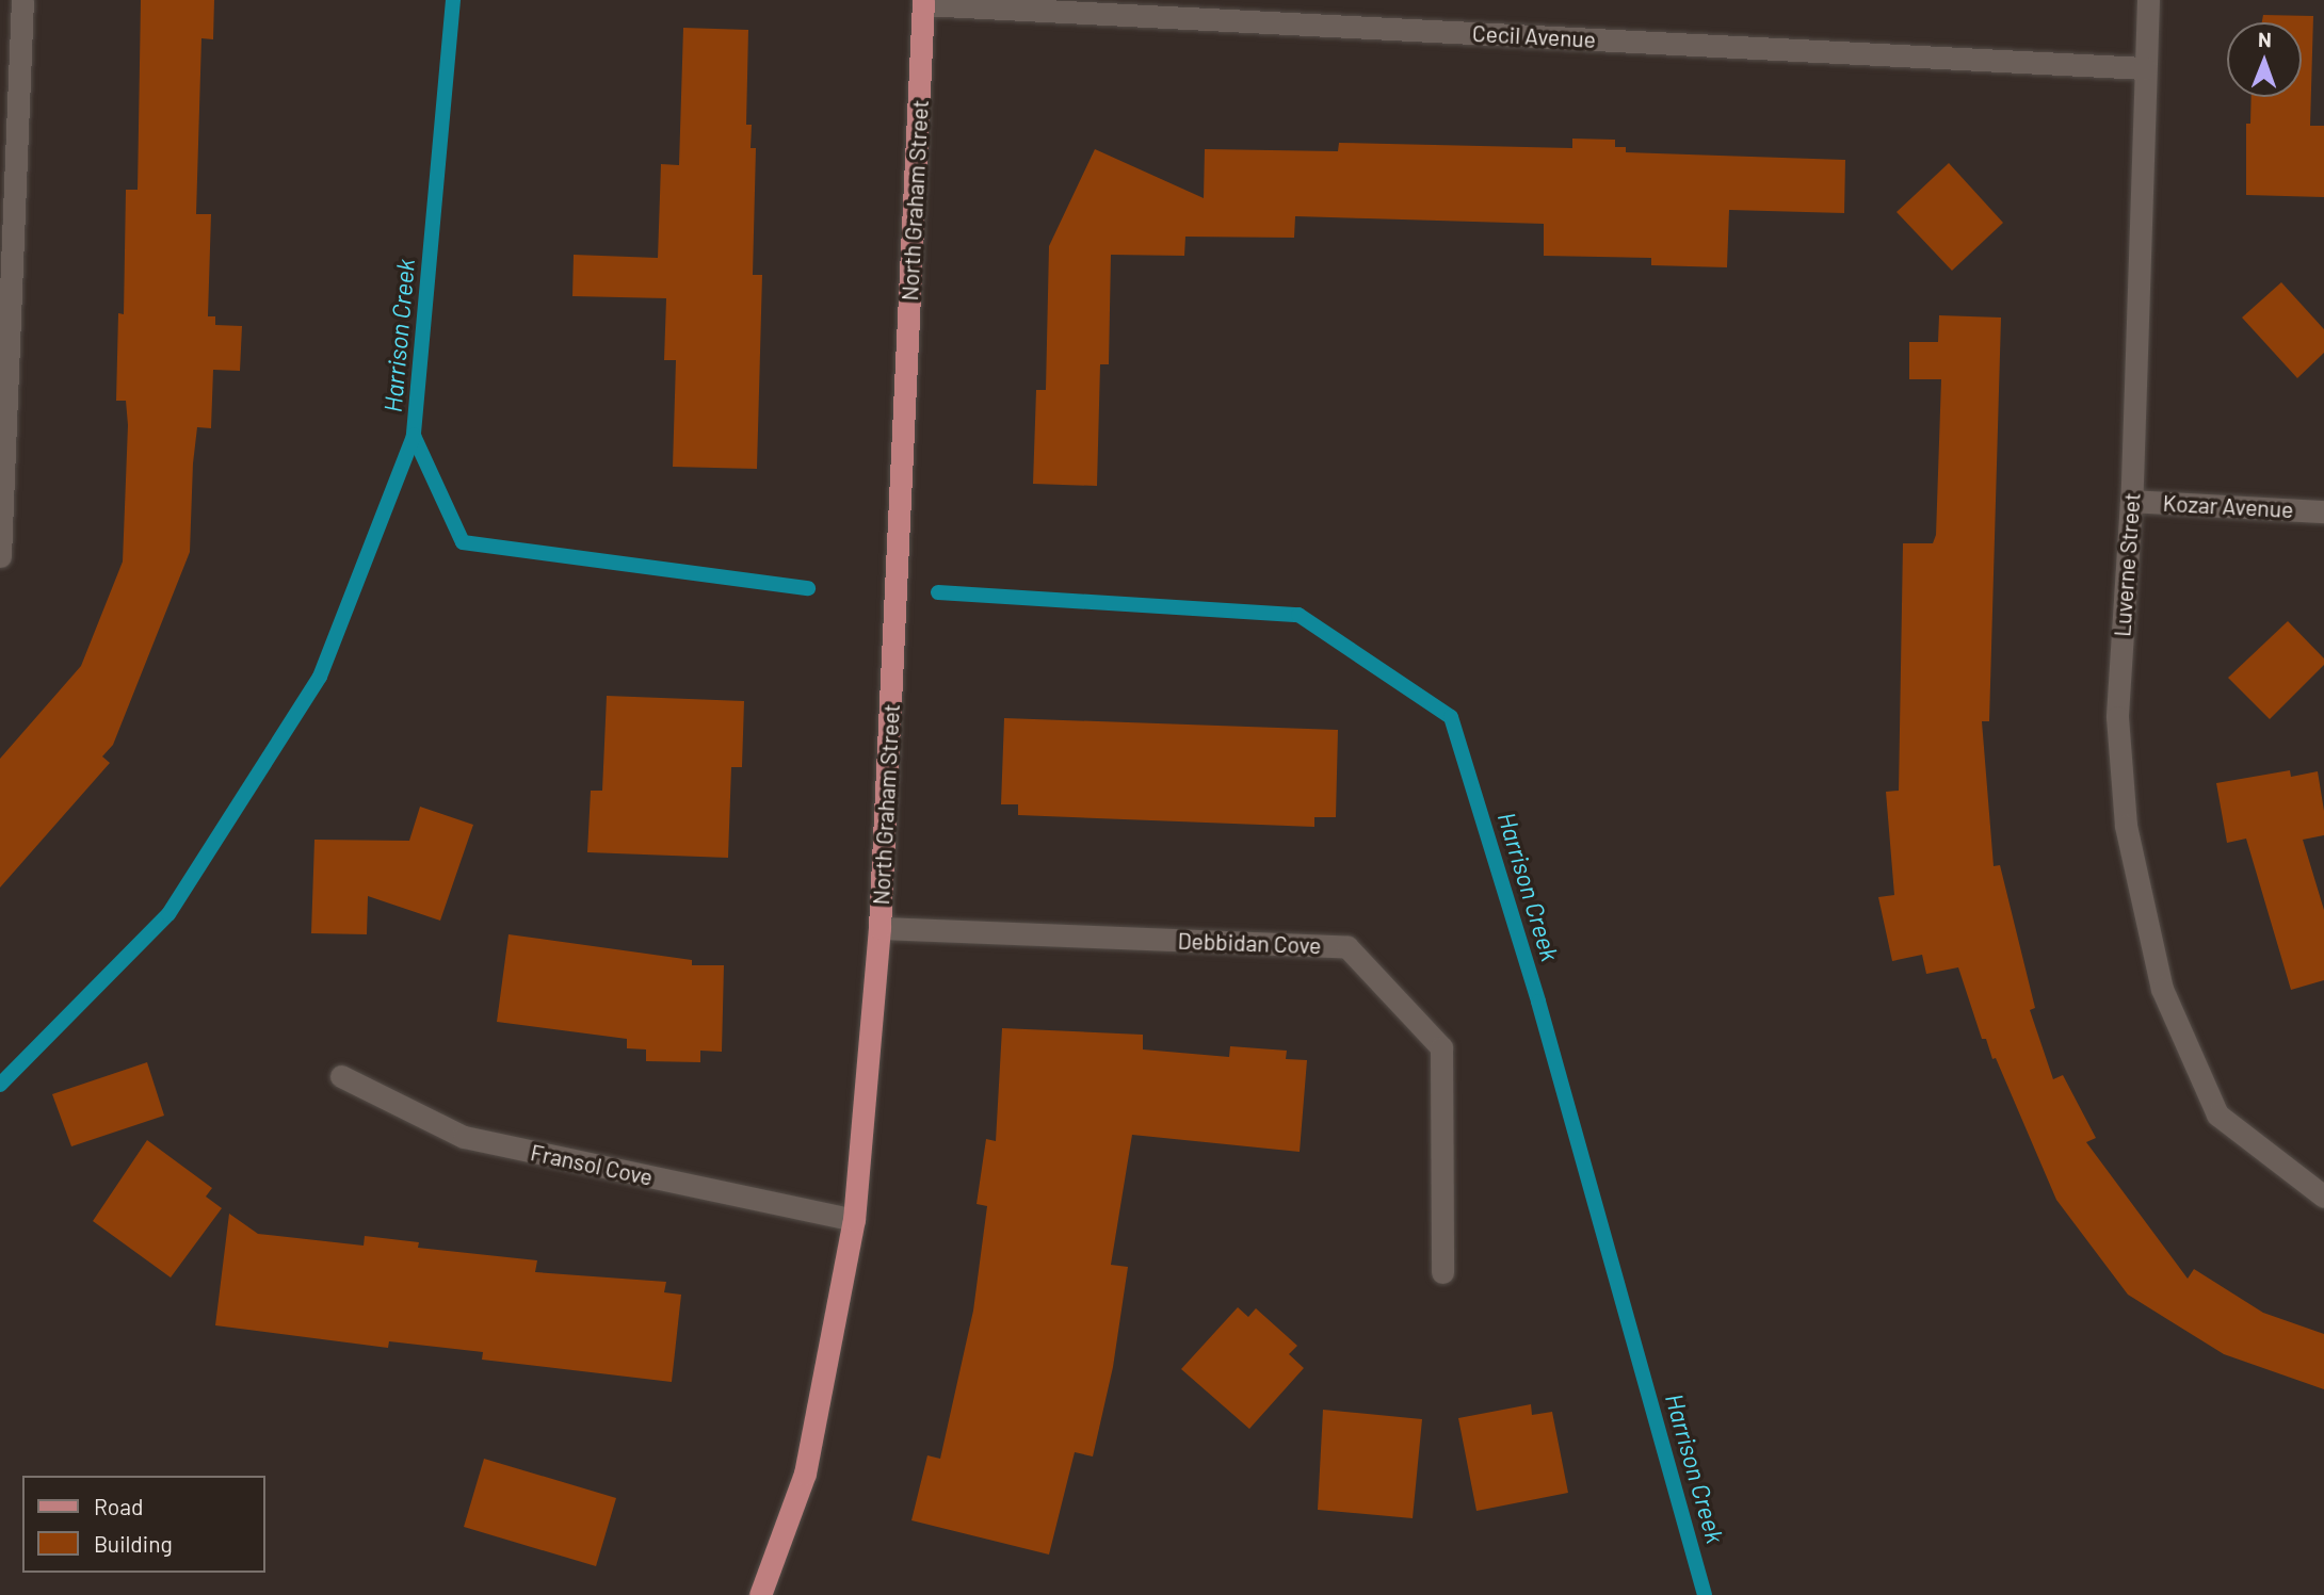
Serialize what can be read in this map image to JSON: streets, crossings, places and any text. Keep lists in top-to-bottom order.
{
  "streets": {
    "main road": ["North Graham Street"],
    "street": [
      "Cecil Avenue",
      "Kozar Avenue",
      "Luverne Street",
      "Debbidan Cove",
      "Fransol Cove"
    ]
  },
  "crossings": [
    ["Cecil Avenue", "North Graham Street"],
    ["Cecil Avenue", "Luverne Street"],
    ["North Graham Street", "Debbidan Cove"],
    ["North Graham Street", "Fransol Cove"],
    ["Kozar Avenue", "Luverne Street"]
  ],
  "water": ["Harrison Creek"],
  "legend": ["Road", "Building"],
  "north": "top"
}
